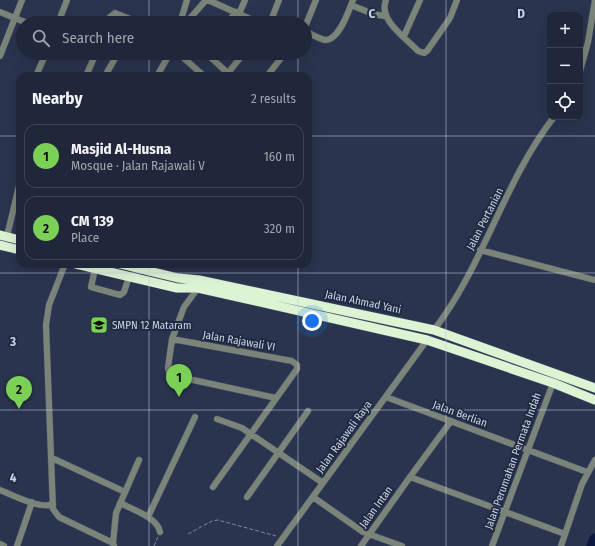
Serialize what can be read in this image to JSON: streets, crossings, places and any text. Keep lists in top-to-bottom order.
{
  "streets": {
    "highway": ["Jalan Ahmad Yani"],
    "street": [
      "Jalan Pertanian",
      "Jalan Rajawali VI",
      "Jalan Berlian",
      "Jalan Rajawali Raya",
      "Jalan Perumahan Permata Indah",
      "Jalan Intan"
    ]
  },
  "crossings": [
    ["Jalan Pertanian", "Jalan Ahmad Yani"],
    ["Jalan Berlian", "Jalan Rajawali Raya"],
    ["Jalan Berlian", "Jalan Perumahan Permata Indah"],
    ["Jalan Berlian", "Jalan Intan"]
  ],
  "places": {
    "school or university": ["SMPN 12 Mataram"]
  },
  "page": {
    "map_buttons": ["+", "−"],
    "search": "Search here",
    "heading": ["Nearby", "2 results"],
    "list": [
      {
        "mark": "1",
        "name": "Masjid Al-Husna",
        "note": "Mosque · Jalan Rajawali V",
        "value": "160 m"
      },
      {
        "mark": "2",
        "name": "CM 139",
        "note": "Place",
        "value": "320 m"
      }
    ],
    "pins": ["1", "2"]
  },
  "grid": {
    "columns": ["C", "D"],
    "rows": ["3", "4"]
  }
}
